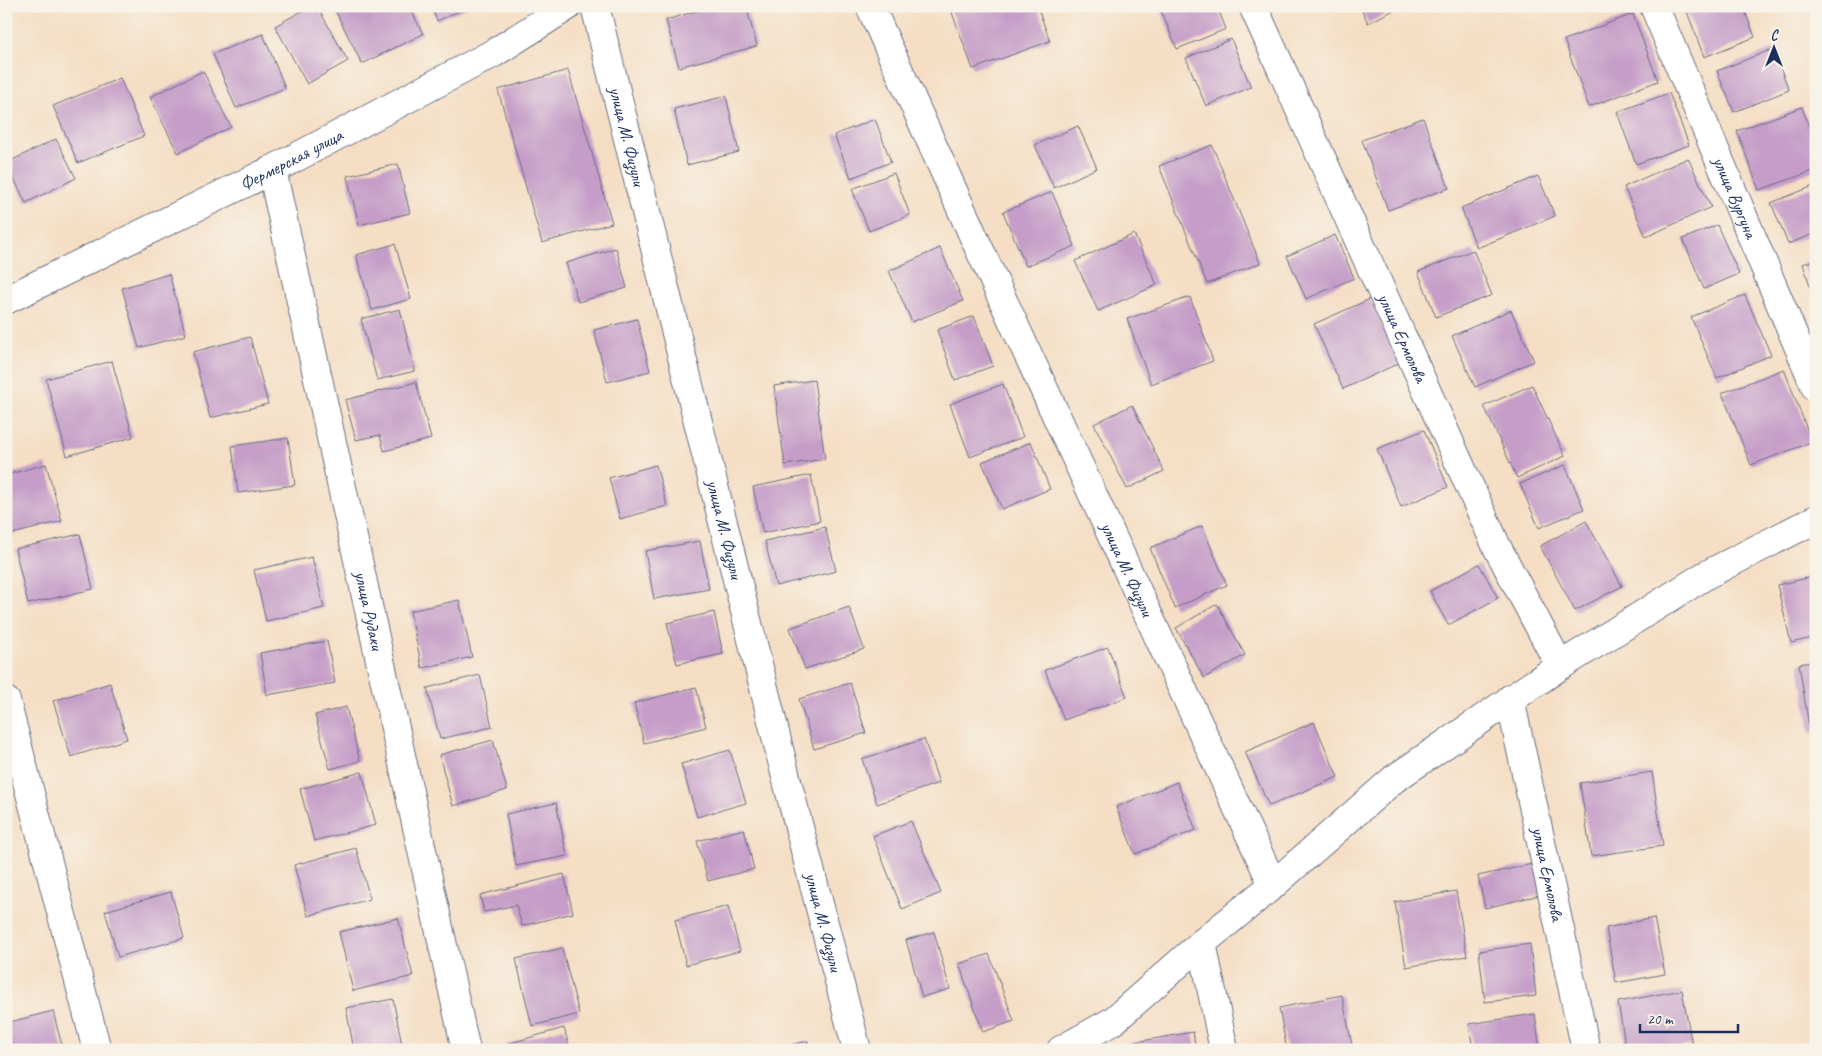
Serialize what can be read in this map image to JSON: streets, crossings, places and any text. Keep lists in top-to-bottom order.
{
  "streets": {
    "street": [
      "улица М. Физули",
      "Фермерская улица",
      "улица Вургуна",
      "улица Ермолова",
      "улица Рудаки"
    ]
  },
  "crossings": [
    ["Фермерская улица", "улица Рудаки"]
  ],
  "scale_bar": "20 m",
  "north": "top"
}
